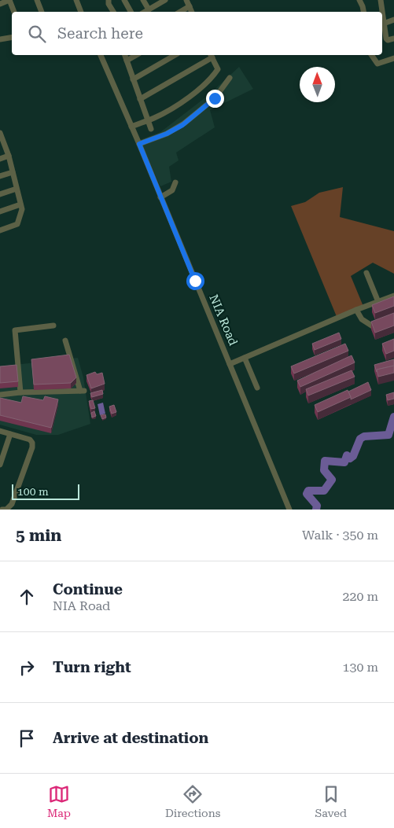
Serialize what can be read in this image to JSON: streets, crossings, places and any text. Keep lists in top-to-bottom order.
{
  "streets": {
    "street": ["NIA Road"]
  },
  "scale_bar": "100 m",
  "north": "top",
  "page": {
    "search": "Search here",
    "scale": "100 m",
    "heading": ["5 min", "Walk · 350 m"],
    "list": [
      ["Continue", "NIA Road", "220 m"],
      ["Turn right", "130 m"],
      "Arrive at destination"
    ],
    "nav": ["Map", "Directions", "Saved"]
  }
}
